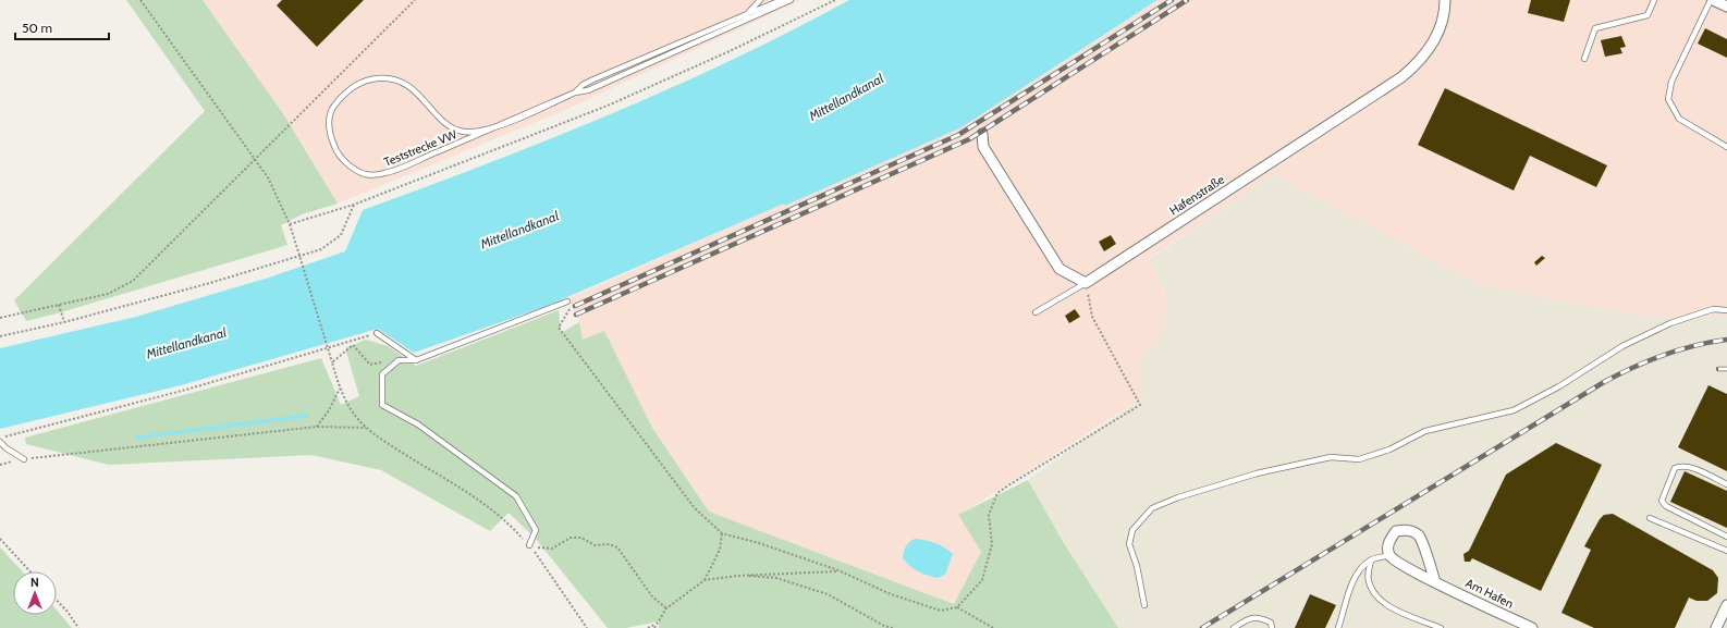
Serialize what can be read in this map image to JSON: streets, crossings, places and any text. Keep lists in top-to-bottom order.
{
  "streets": {
    "street": ["Hafenstraße", "Am Hafen"],
    "lane": ["Teststrecke VW"]
  },
  "water": ["Mittellandkanal"],
  "scale_bar": "50 m",
  "north": "top"
}
